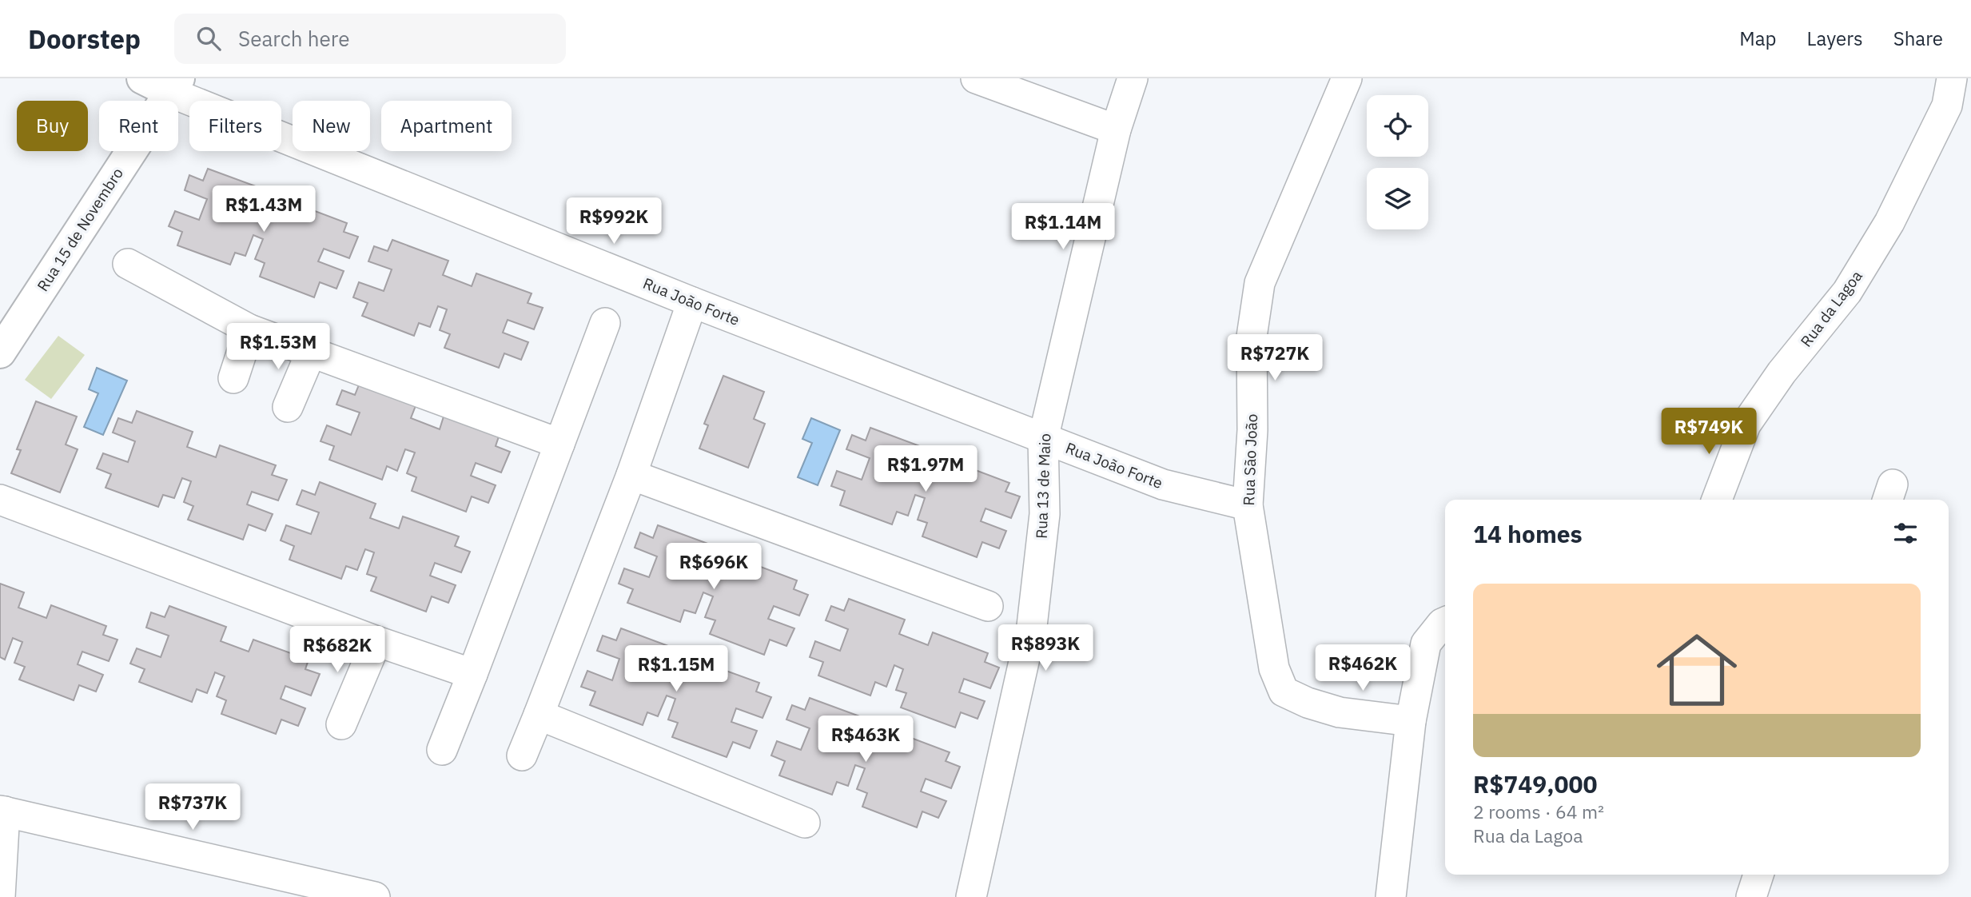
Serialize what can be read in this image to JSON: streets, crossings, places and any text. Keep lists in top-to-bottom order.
{
  "streets": {
    "main road": ["Rua 15 de Novembro"],
    "street": [
      "Rua João Forte",
      "Rua da Lagoa",
      "Rua São João",
      "Rua 13 de Maio"
    ]
  },
  "crossings": [
    ["Rua 15 de Novembro", "Rua João Forte"],
    ["Rua João Forte", "Rua São João"],
    ["Rua João Forte", "Rua 13 de Maio"]
  ],
  "page": {
    "header": "Doorstep",
    "search": "Search here",
    "nav": ["Map", "Layers", "Share"],
    "chip": [
      "Buy",
      "Rent",
      "Filters",
      "New",
      "Apartment"
    ],
    "price": [
      "R$1.43M",
      "R$992K",
      "R$1.14M",
      "R$1.53M",
      "R$727K",
      "R$749K",
      "R$1.97M",
      "R$696K",
      "R$893K",
      "R$682K",
      "R$462K",
      "R$1.15M",
      "R$463K",
      "R$737K"
    ],
    "heading": "14 homes",
    "list": [
      {
        "name": "R$749,000",
        "note": "2 rooms · 64 m² · Rua da Lagoa"
      }
    ]
  }
}
